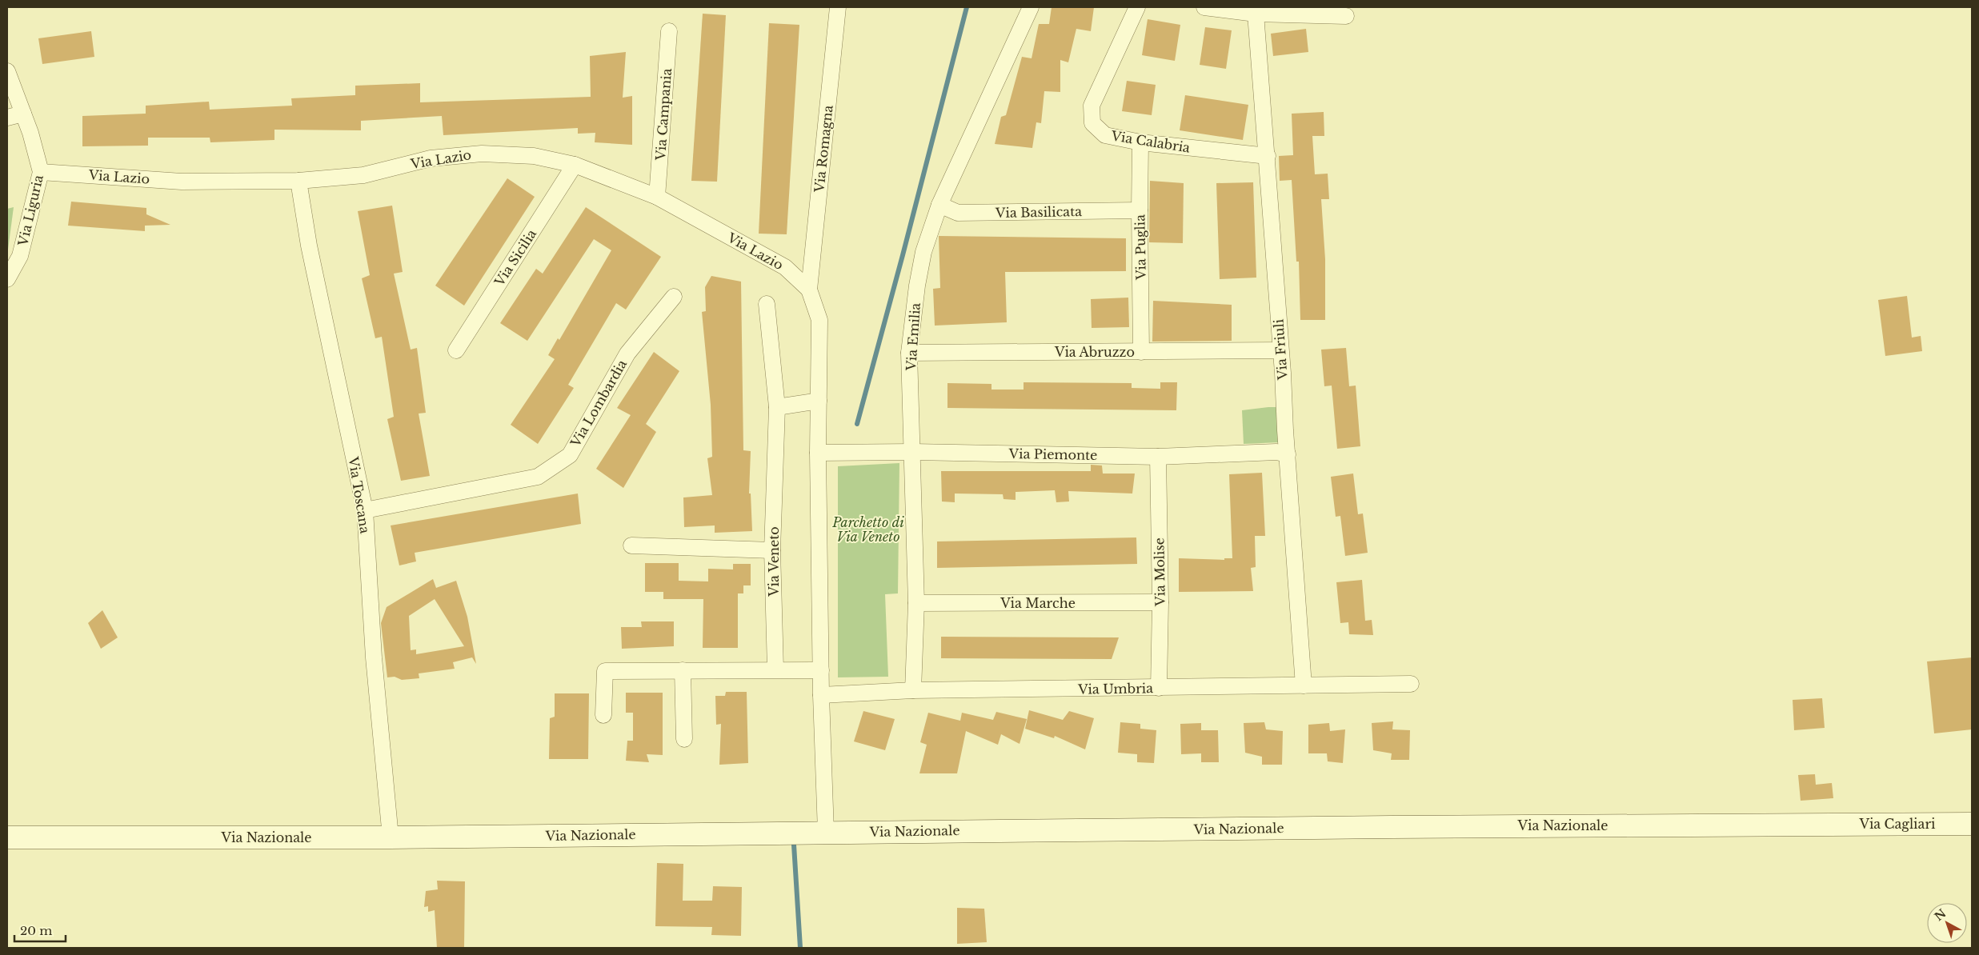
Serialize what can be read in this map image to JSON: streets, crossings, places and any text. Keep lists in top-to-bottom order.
{
  "streets": {
    "main road": ["Via Cagliari", "Via Nazionale"],
    "street": [
      "Via Campania",
      "Via Calabria",
      "Via Romagna",
      "Via Lazio",
      "Via Liguria",
      "Via Basilicata",
      "Via Puglia",
      "Via Sicilia",
      "Via Emilia",
      "Via Friuli",
      "Via Abruzzo",
      "Via Lombardia",
      "Via Piemonte",
      "Via Toscana",
      "Via Veneto",
      "Via Molise",
      "Via Marche",
      "Via Umbria"
    ]
  },
  "crossings": [
    ["Via Campania", "Via Lazio"],
    ["Via Calabria", "Via Puglia"],
    ["Via Calabria", "Via Friuli"],
    ["Via Romagna", "Via Lazio"],
    ["Via Lazio", "Via Liguria"],
    ["Via Lazio", "Via Sicilia"],
    ["Via Lazio", "Via Toscana"],
    ["Via Basilicata", "Via Puglia"],
    ["Via Basilicata", "Via Emilia"],
    ["Via Puglia", "Via Abruzzo"],
    ["Via Emilia", "Via Abruzzo"],
    ["Via Emilia", "Via Piemonte"],
    ["Via Emilia", "Via Marche"],
    ["Via Emilia", "Via Umbria"],
    ["Via Friuli", "Via Abruzzo"],
    ["Via Friuli", "Via Piemonte"],
    ["Via Friuli", "Via Umbria"],
    ["Via Lombardia", "Via Toscana"],
    ["Via Piemonte", "Via Molise"],
    ["Via Toscana", "Via Nazionale"],
    ["Via Molise", "Via Marche"],
    ["Via Molise", "Via Umbria"],
    ["Via Cagliari", "Via Nazionale"]
  ],
  "parks": ["Parchetto di Via Veneto"],
  "scale_bar": "20 m",
  "north": "top left"
}
